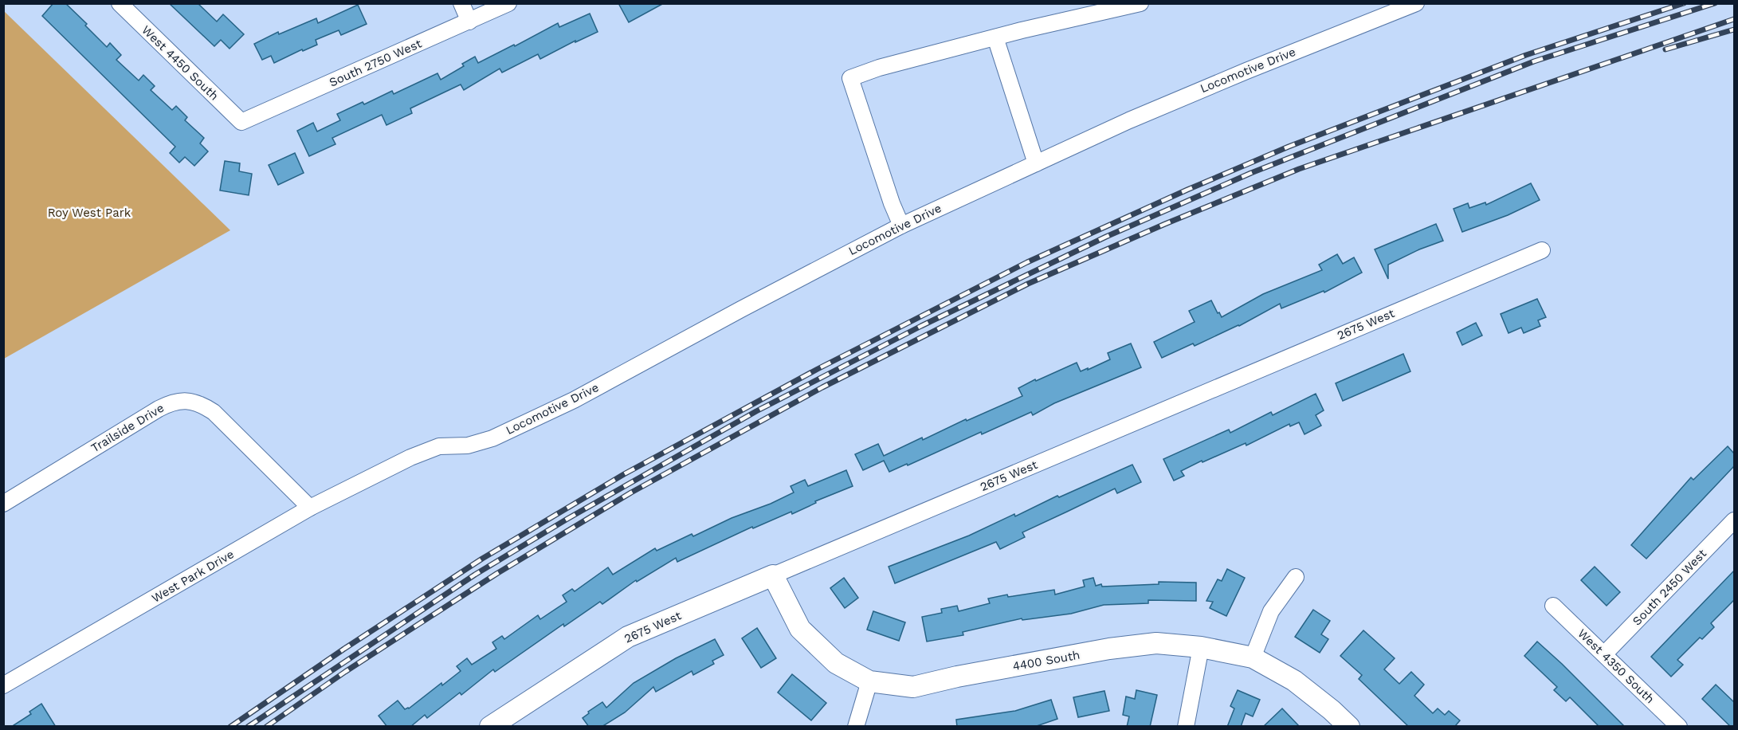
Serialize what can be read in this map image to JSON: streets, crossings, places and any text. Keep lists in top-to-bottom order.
{
  "streets": {
    "street": [
      "West 4450 South",
      "South 2750 West",
      "Locomotive Drive",
      "2675 West",
      "Trailside Drive",
      "West Park Drive",
      "South 2450 West",
      "4400 South",
      "West 4350 South"
    ]
  },
  "crossings": [
    ["West 4450 South", "South 2750 West"],
    ["Locomotive Drive", "West Park Drive"],
    ["2675 West", "4400 South"],
    ["Trailside Drive", "West Park Drive"],
    ["South 2450 West", "West 4350 South"]
  ],
  "parks": ["Roy West Park"]
}
